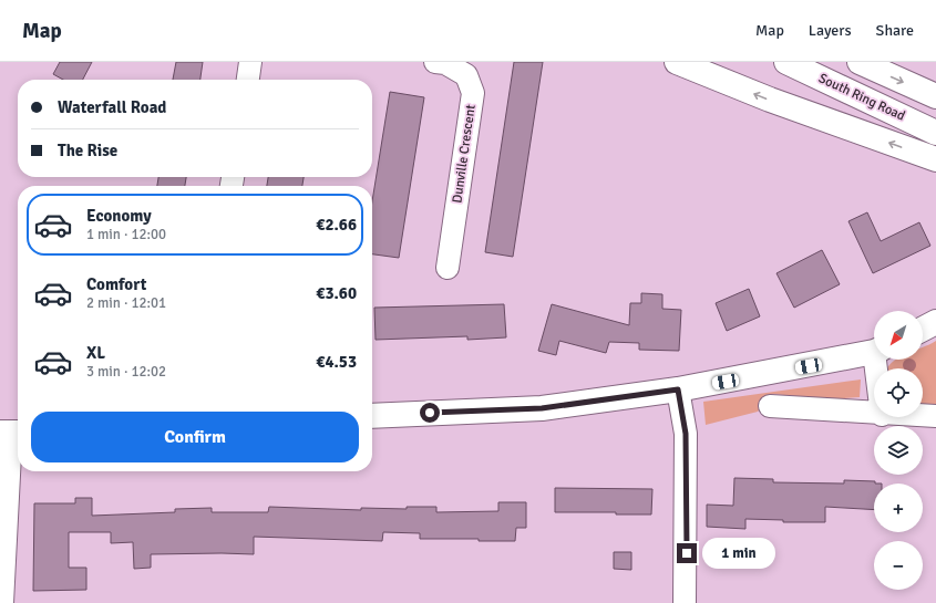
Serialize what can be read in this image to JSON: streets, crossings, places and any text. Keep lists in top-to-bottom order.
{
  "streets": {
    "main road": ["South Ring Road"],
    "street": ["Dunville Crescent"]
  },
  "north": "bottom left",
  "page": {
    "header": "Map",
    "nav": ["Map", "Layers", "Share"],
    "banner": ["Waterfall Road", "The Rise"],
    "list": [
      {
        "name": "Economy",
        "note": "1 min · 12:00",
        "value": "€2.66"
      },
      {
        "name": "Comfort",
        "note": "2 min · 12:01",
        "value": "€3.60"
      },
      {
        "name": "XL",
        "note": "3 min · 12:02",
        "value": "€4.53"
      }
    ],
    "map_buttons": ["+", "−"],
    "buttons": "Confirm",
    "bubble": "1 min"
  }
}
